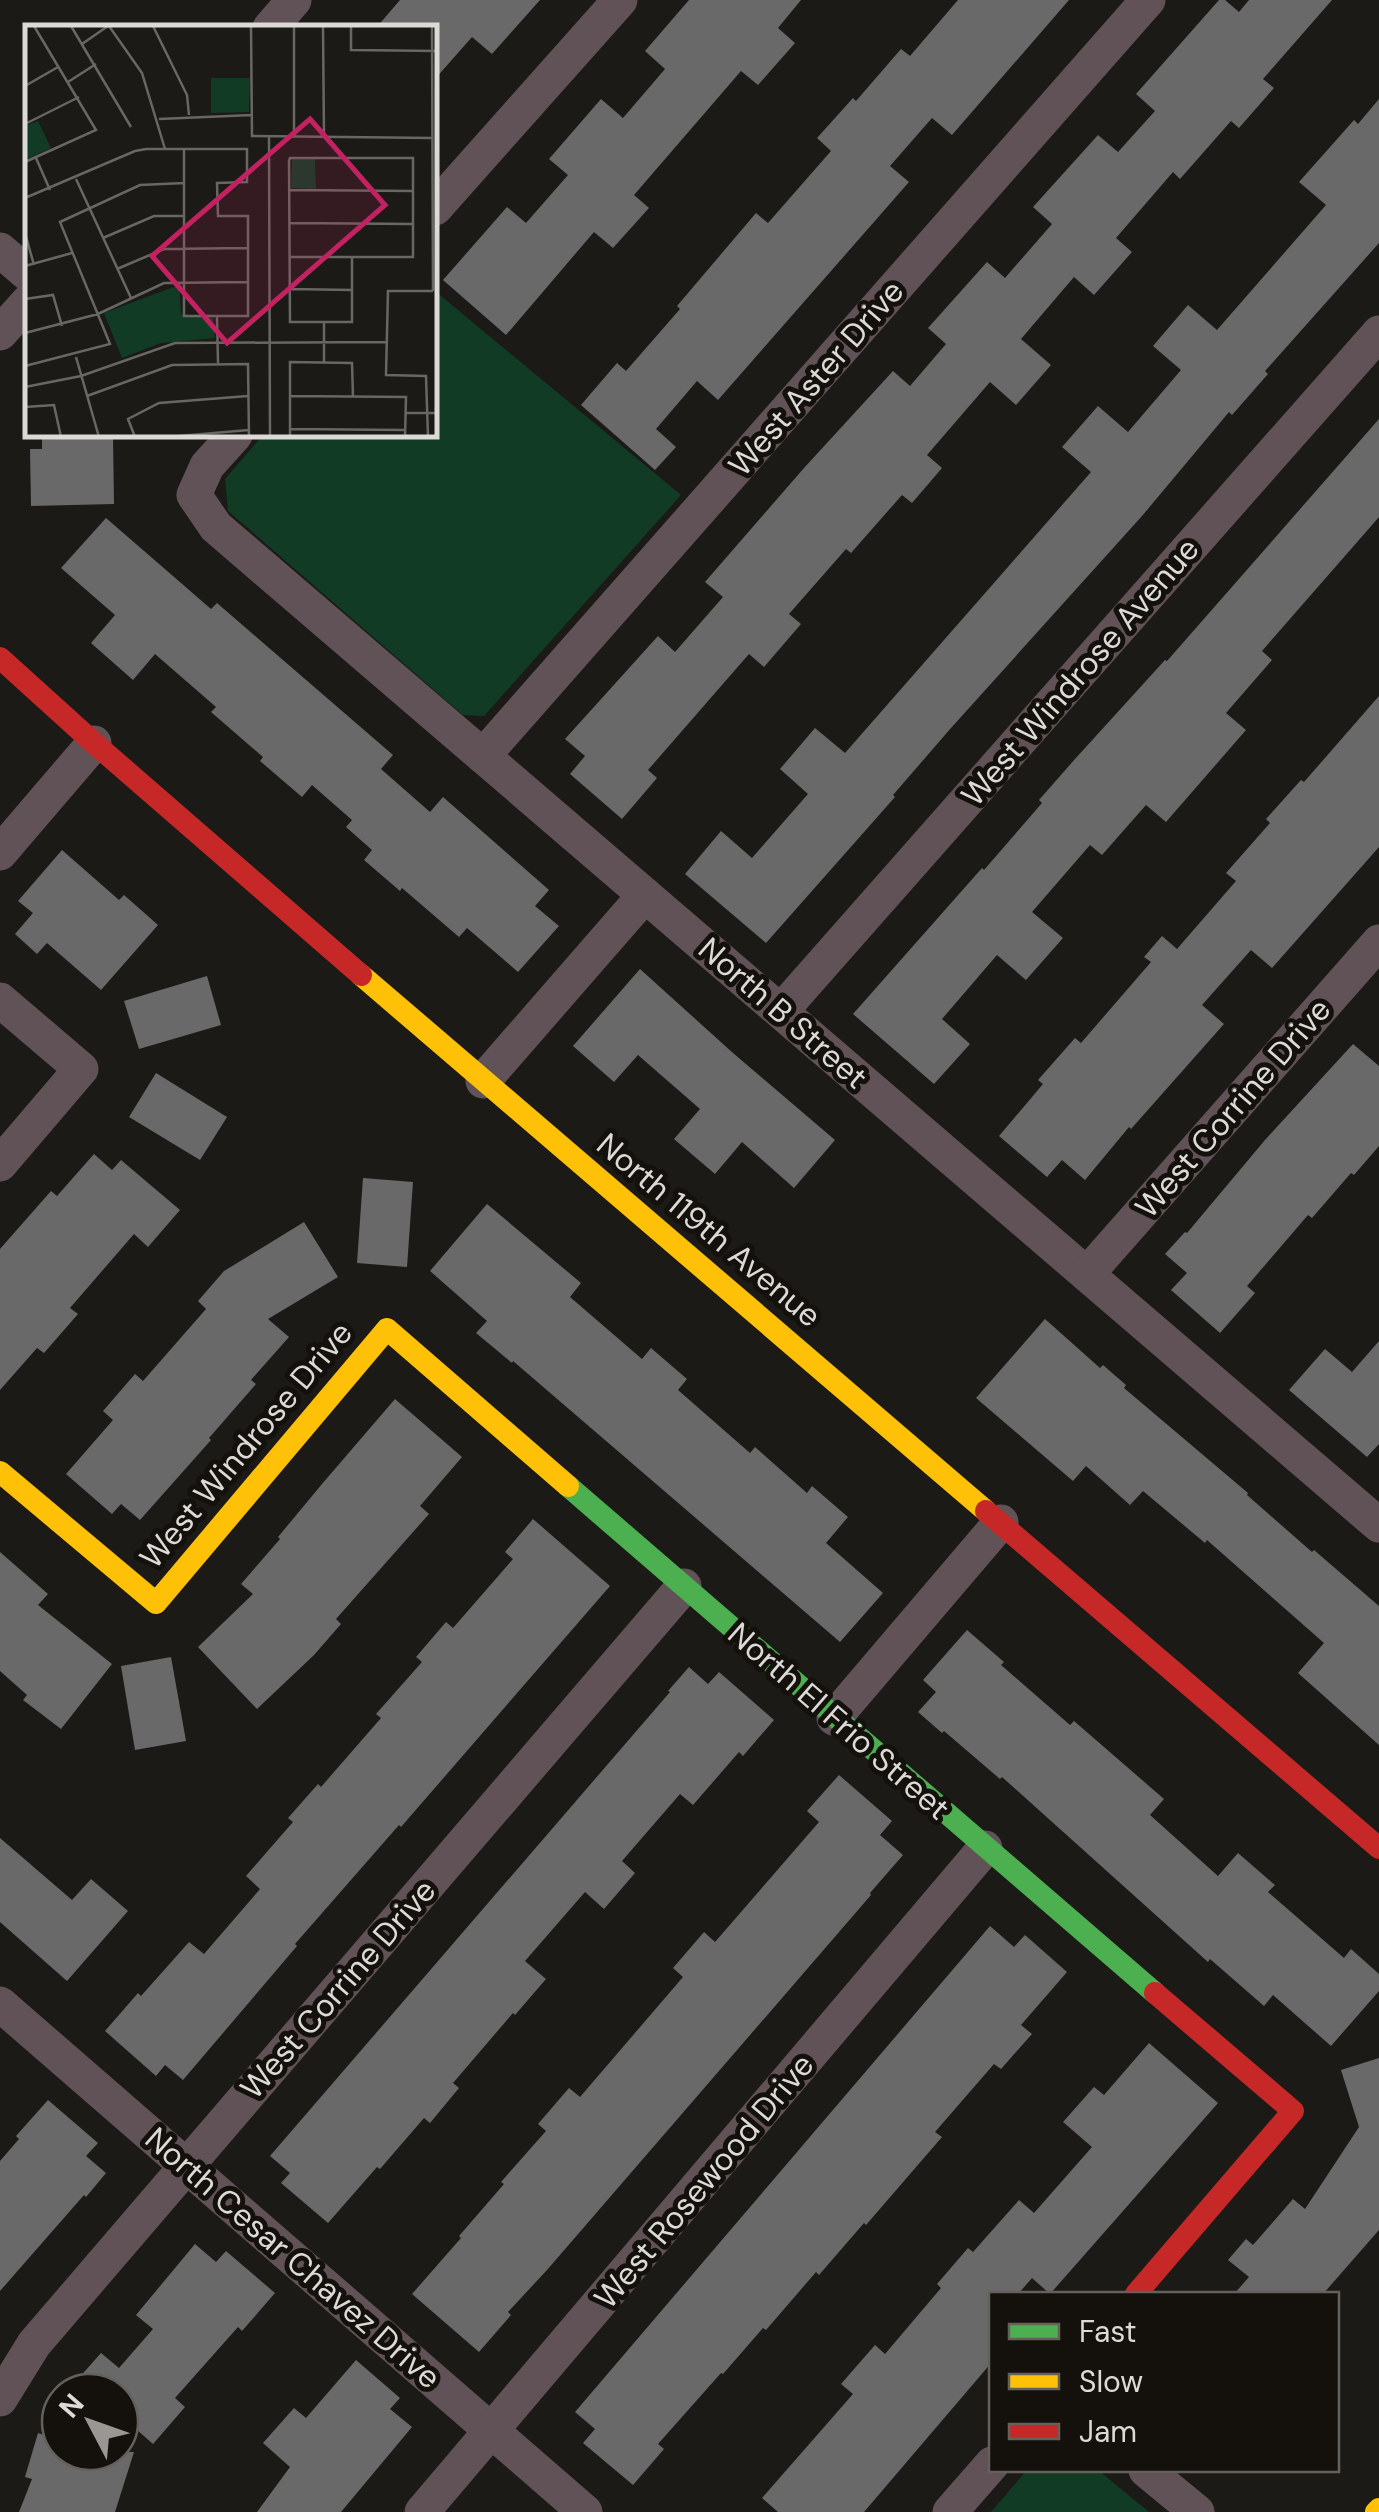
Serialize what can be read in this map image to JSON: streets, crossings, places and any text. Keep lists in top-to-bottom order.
{
  "streets": {
    "street": [
      "West Aster Drive",
      "West Windrose Avenue",
      "North B Street",
      "West Corrine Drive",
      "North 119th Avenue",
      "West Windrose Drive",
      "North El Frio Street",
      "West Rosewood Drive",
      "North Cesar Chavez Drive"
    ]
  },
  "crossings": [
    ["West Aster Drive", "North B Street"],
    ["West Windrose Avenue", "North B Street"],
    ["North B Street", "West Corrine Drive"],
    ["West Corrine Drive", "North El Frio Street"],
    ["West Corrine Drive", "North Cesar Chavez Drive"],
    ["West Windrose Drive", "North El Frio Street"],
    ["North El Frio Street", "West Rosewood Drive"],
    ["West Rosewood Drive", "North Cesar Chavez Drive"]
  ],
  "legend": ["Fast", "Slow", "Jam"],
  "north": "top left"
}
